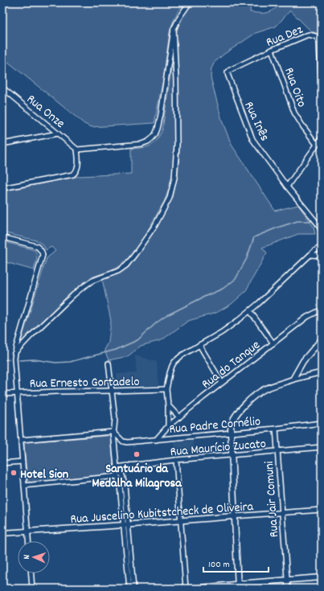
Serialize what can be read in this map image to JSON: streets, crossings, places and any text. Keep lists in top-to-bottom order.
{
  "streets": {
    "street": [
      "Rua Dez",
      "Rua Oito",
      "Rua Onze",
      "Rua Inês",
      "Rua do Tanque",
      "Rua Ernesto Gortadelo",
      "Rua Padre Cornélio",
      "Rua Maurício Zucato",
      "Rua Jair Comuni",
      "Rua Juscelino Kubitstcheck de Oliveira"
    ]
  },
  "crossings": [
    ["Rua Dez", "Rua Oito"],
    ["Rua Dez", "Rua Inês"],
    ["Rua do Tanque", "Rua Padre Cornélio"],
    ["Rua Padre Cornélio", "Rua Jair Comuni"],
    ["Rua Maurício Zucato", "Rua Jair Comuni"],
    ["Rua Jair Comuni", "Rua Juscelino Kubitstcheck de Oliveira"]
  ],
  "places": ["Santuário da Medalha Milagrosa", "Hotel Sion"],
  "scale_bar": "100 m",
  "north": "left"
}
